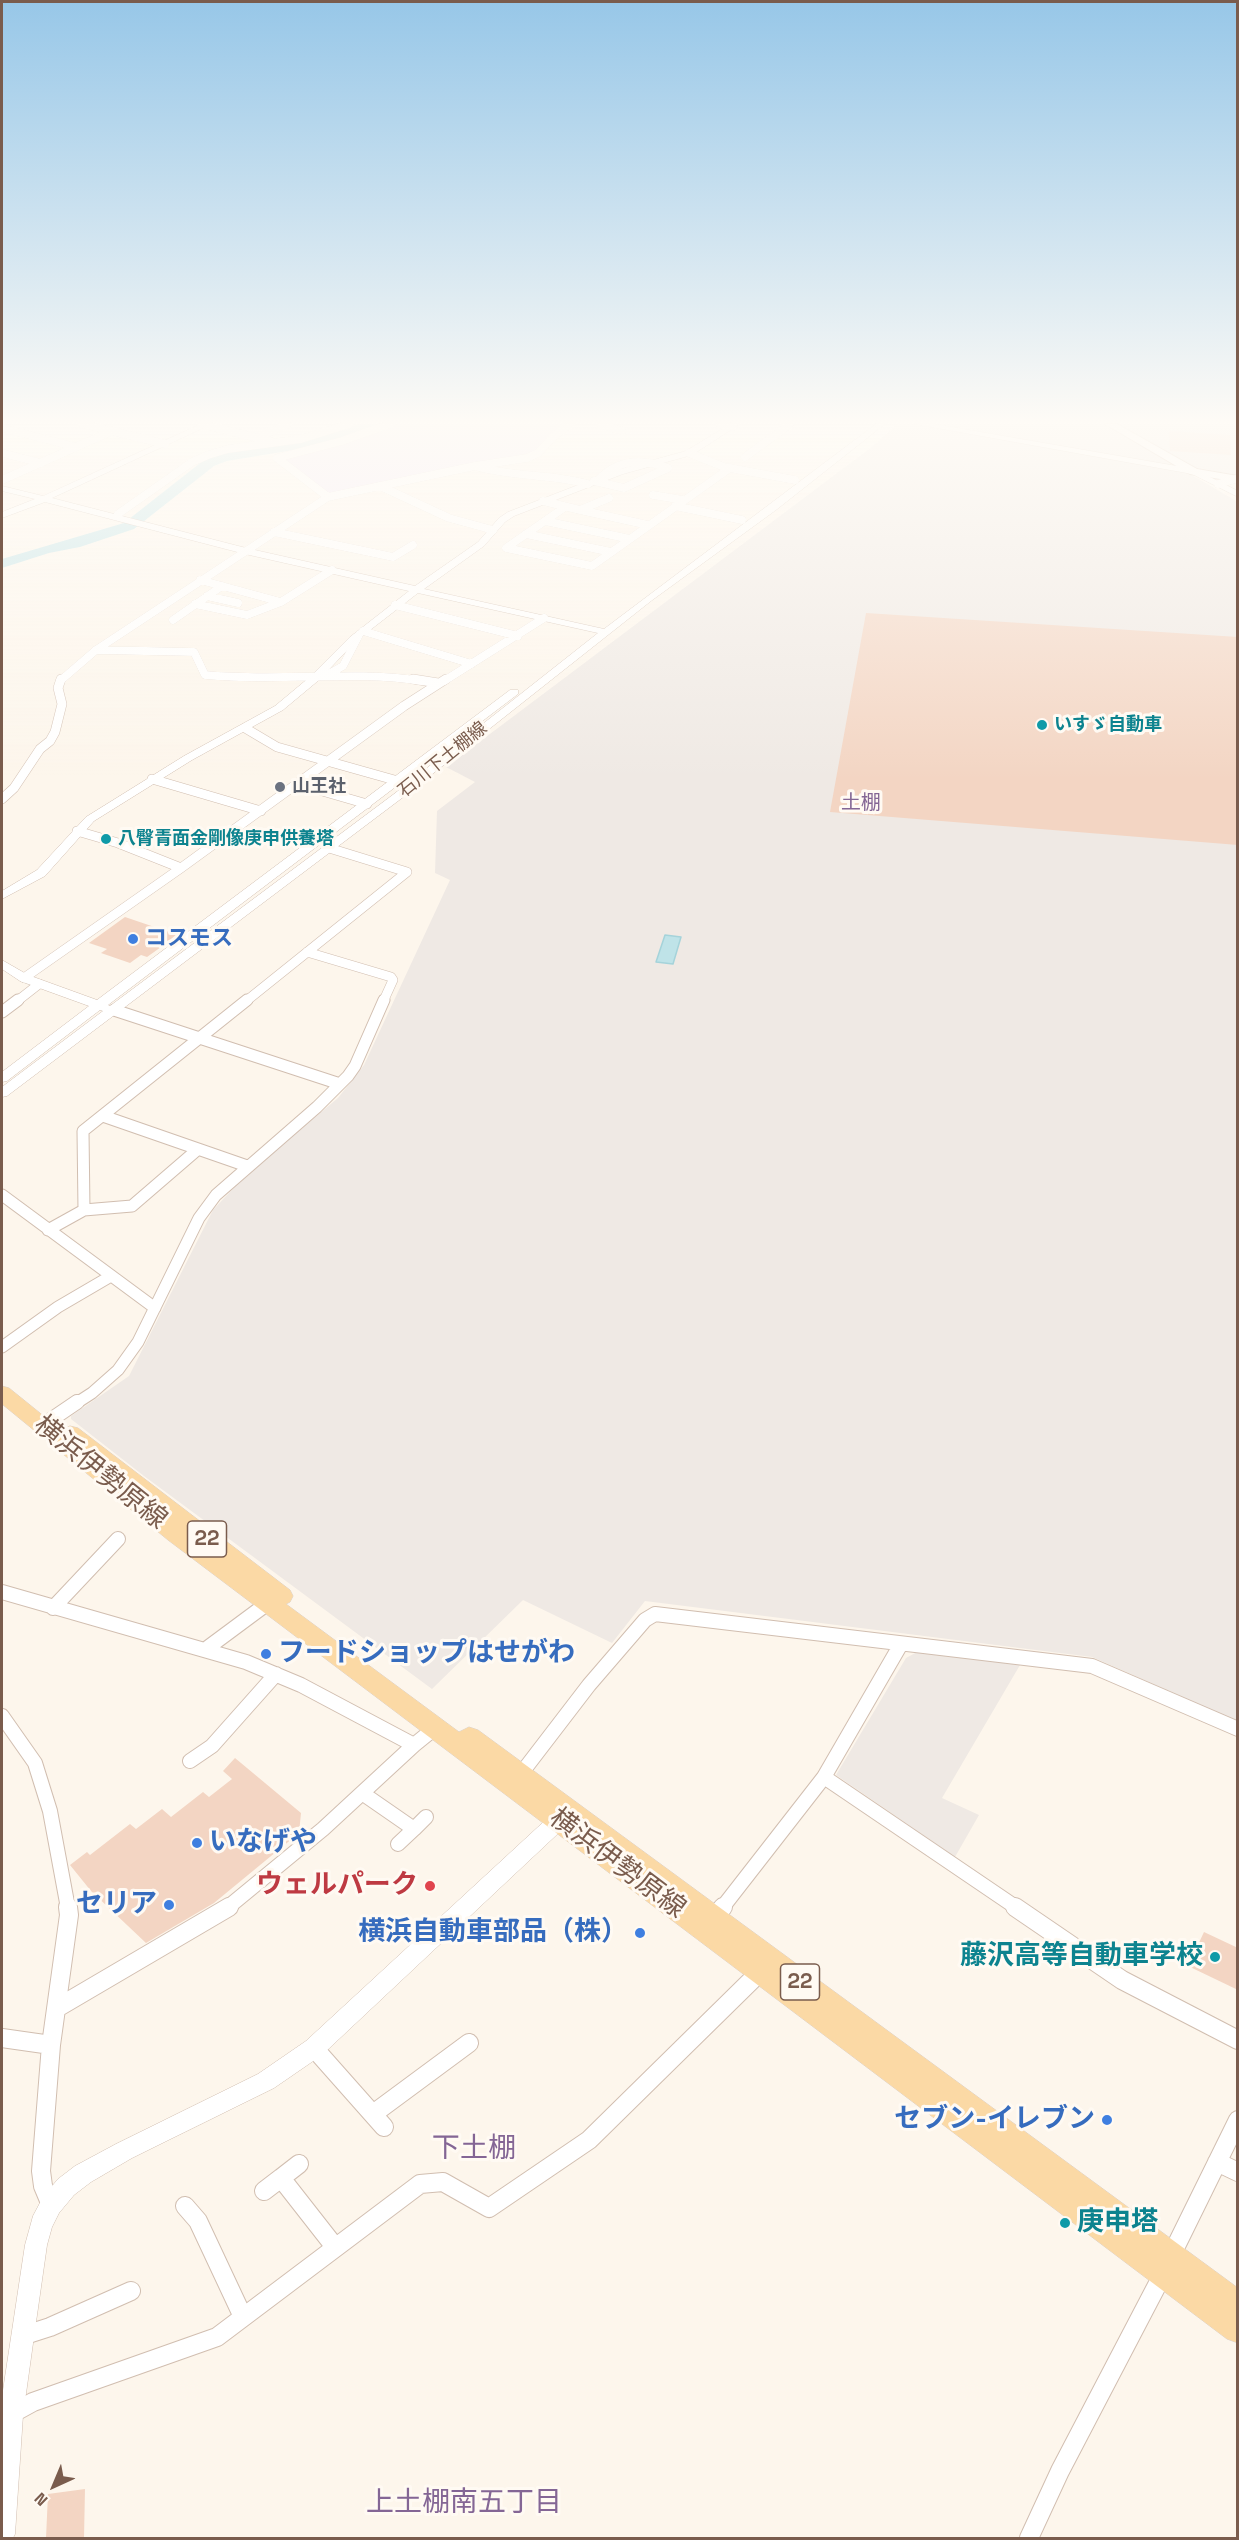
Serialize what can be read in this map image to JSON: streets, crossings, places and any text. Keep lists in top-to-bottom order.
{
  "streets": {
    "main road": ["横浜伊勢原線", "22"],
    "street": ["石川下土棚線"]
  },
  "districts": ["土棚", "下土棚", "上土棚南五丁目"],
  "places": [
    "いすゞ自動車",
    "山王社",
    "八臀青面金剛像庚申供養塔",
    "コスモス",
    "フードショップはせがわ",
    "いなげや",
    "ウェルパーク",
    "セリア",
    "横浜自動車部品（株）",
    "藤沢高等自動車学校",
    "セブン-イレブン",
    "庚申塔"
  ],
  "north": "bottom left"
}
